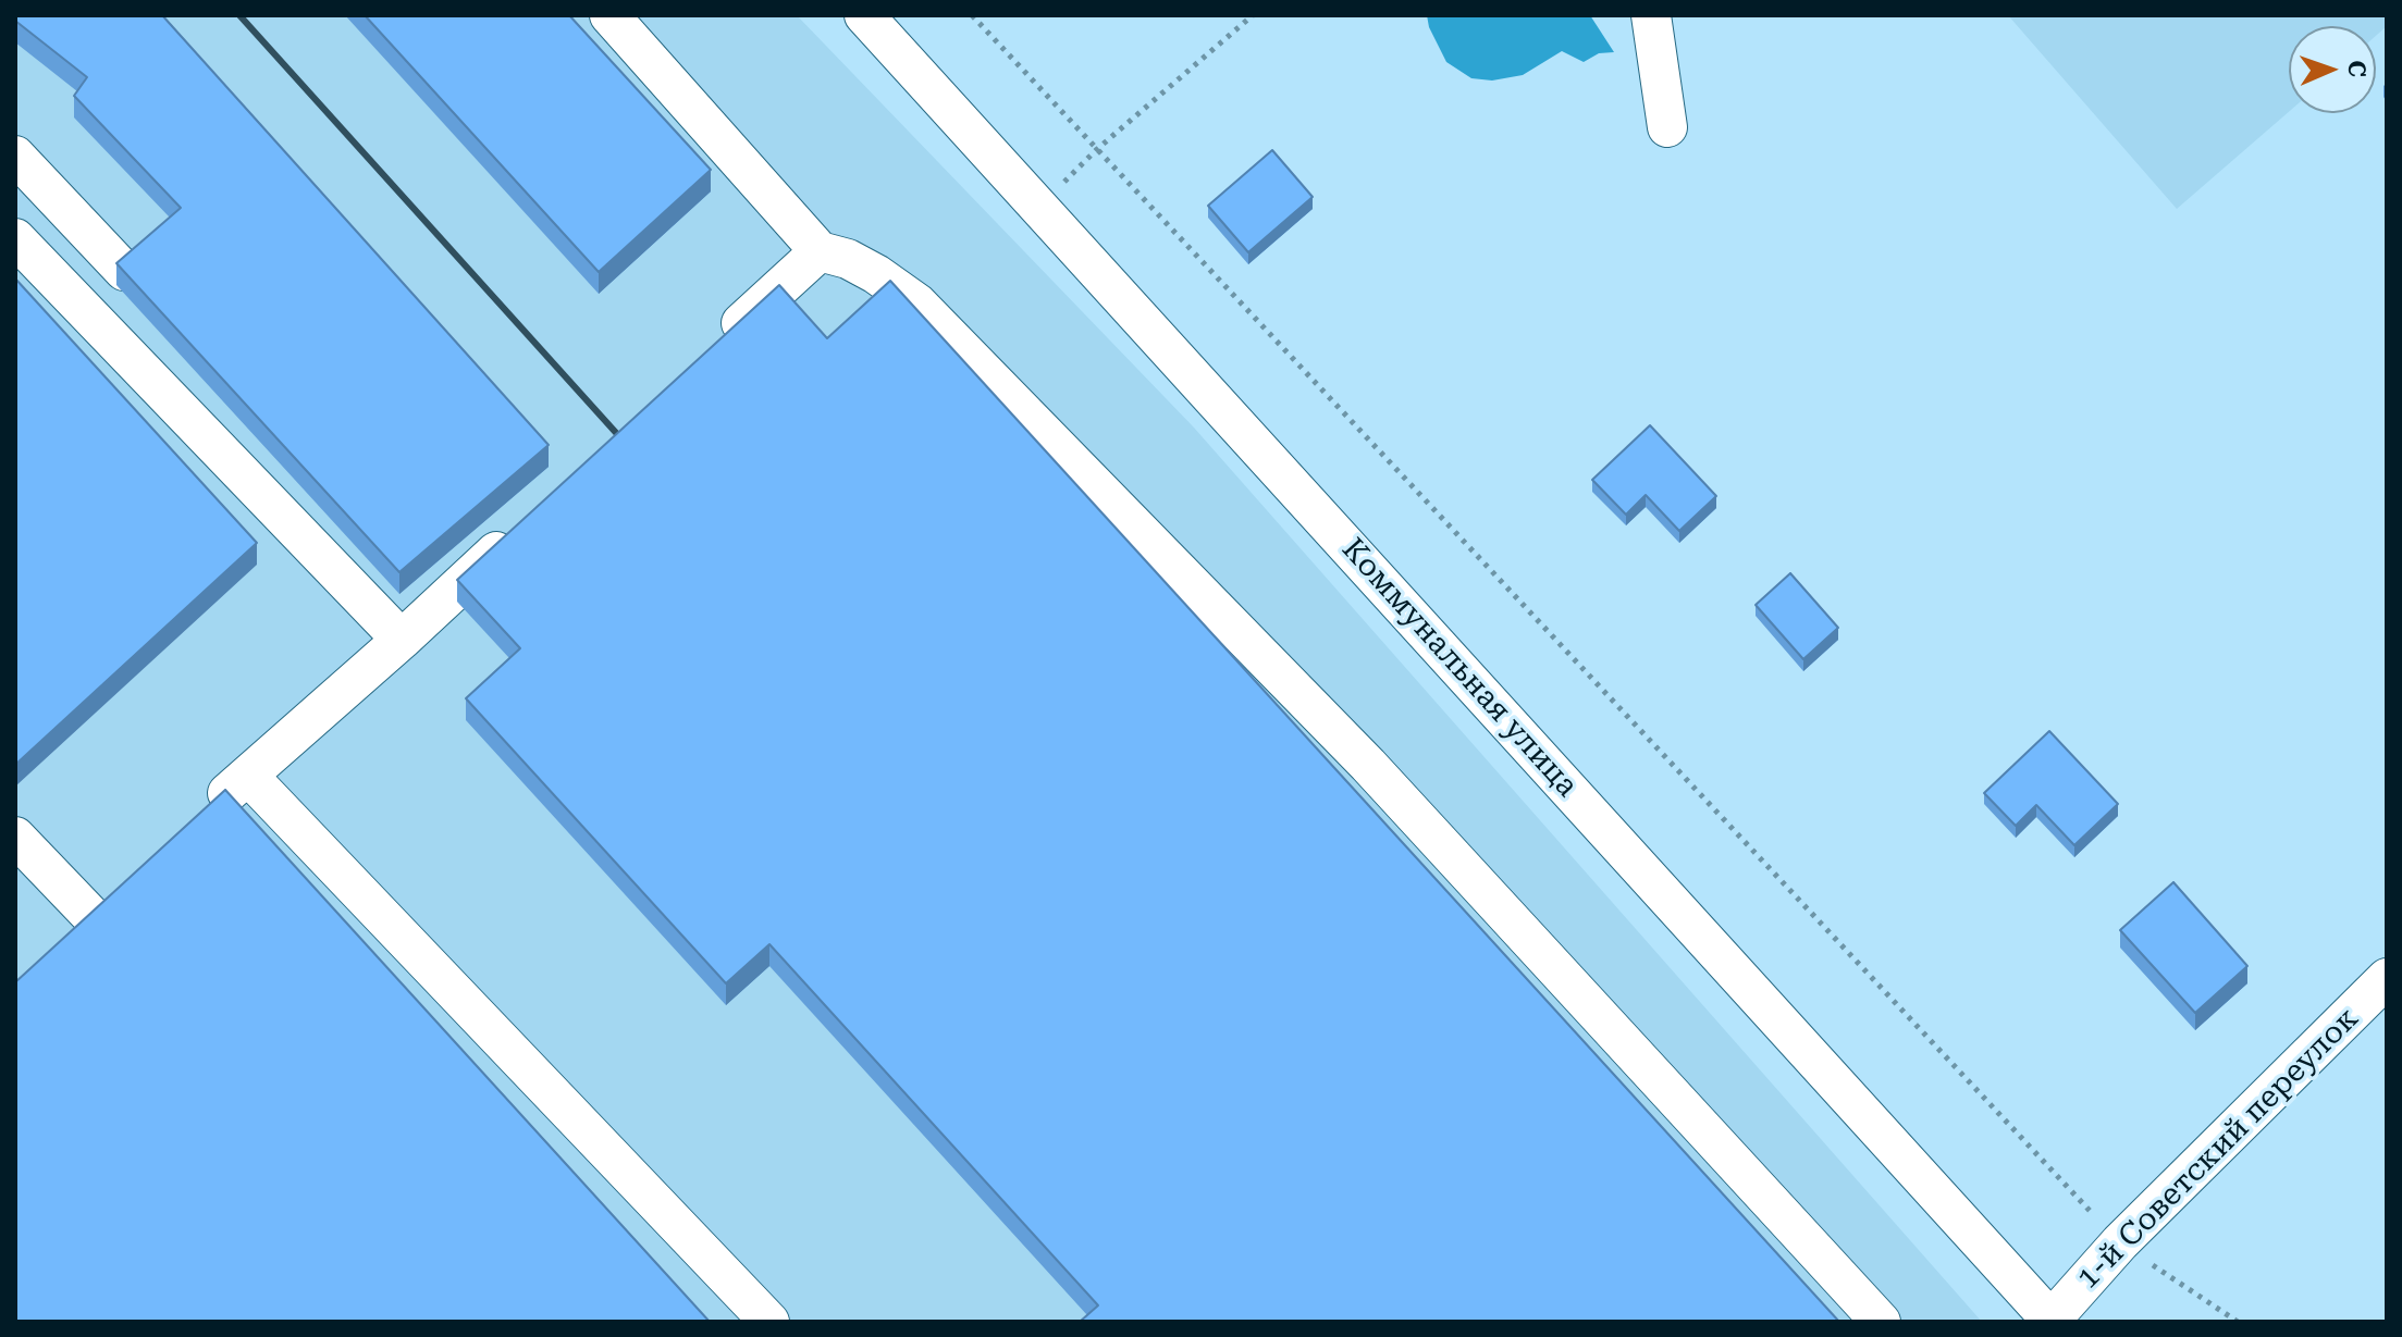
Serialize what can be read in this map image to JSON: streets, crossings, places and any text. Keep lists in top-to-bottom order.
{
  "streets": {
    "street": ["Коммунальная улица", "1-й Советский переулок"]
  },
  "crossings": [
    ["Коммунальная улица", "1-й Советский переулок"]
  ],
  "north": "right"
}
